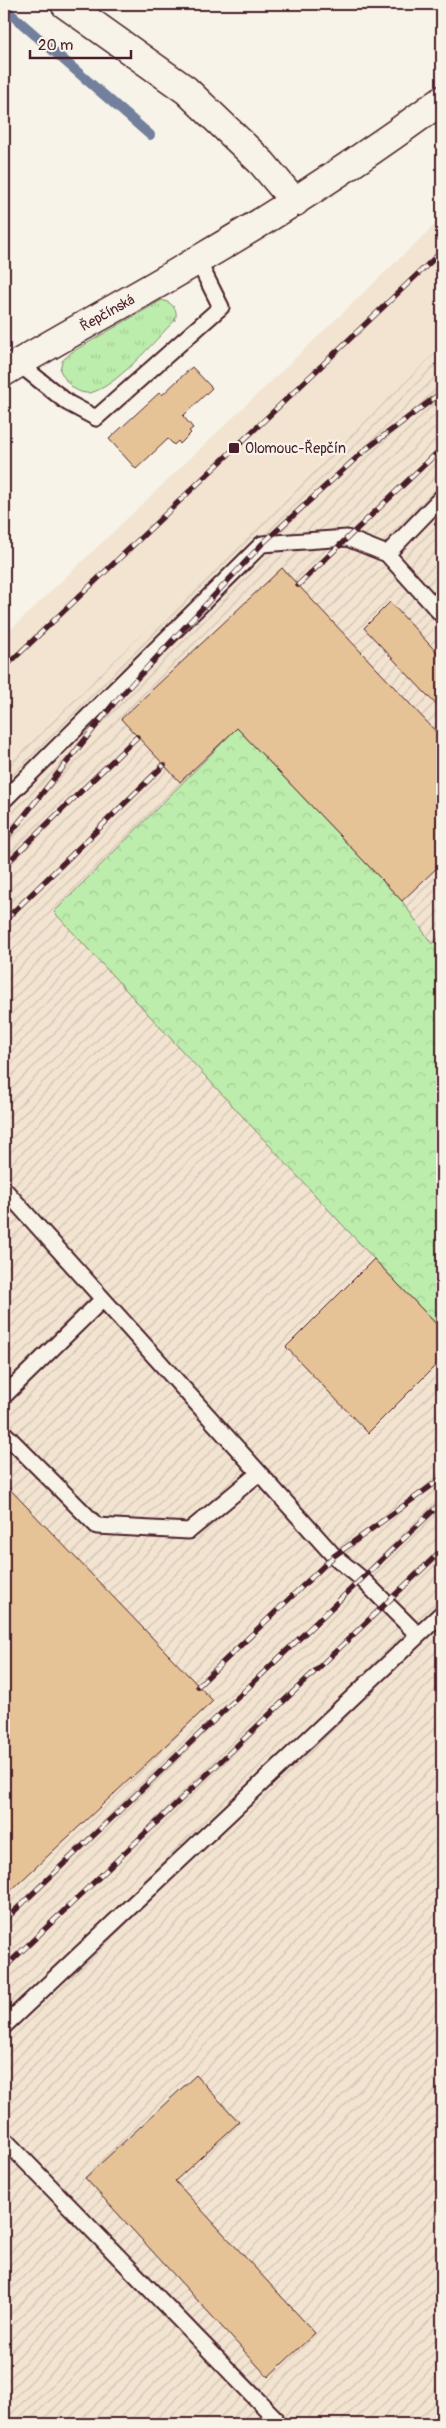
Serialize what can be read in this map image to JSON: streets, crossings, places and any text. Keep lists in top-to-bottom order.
{
  "streets": {
    "street": ["Řepčínská"]
  },
  "places": {
    "transit": ["Olomouc-Řepčín"]
  },
  "scale_bar": "20 m"
}
